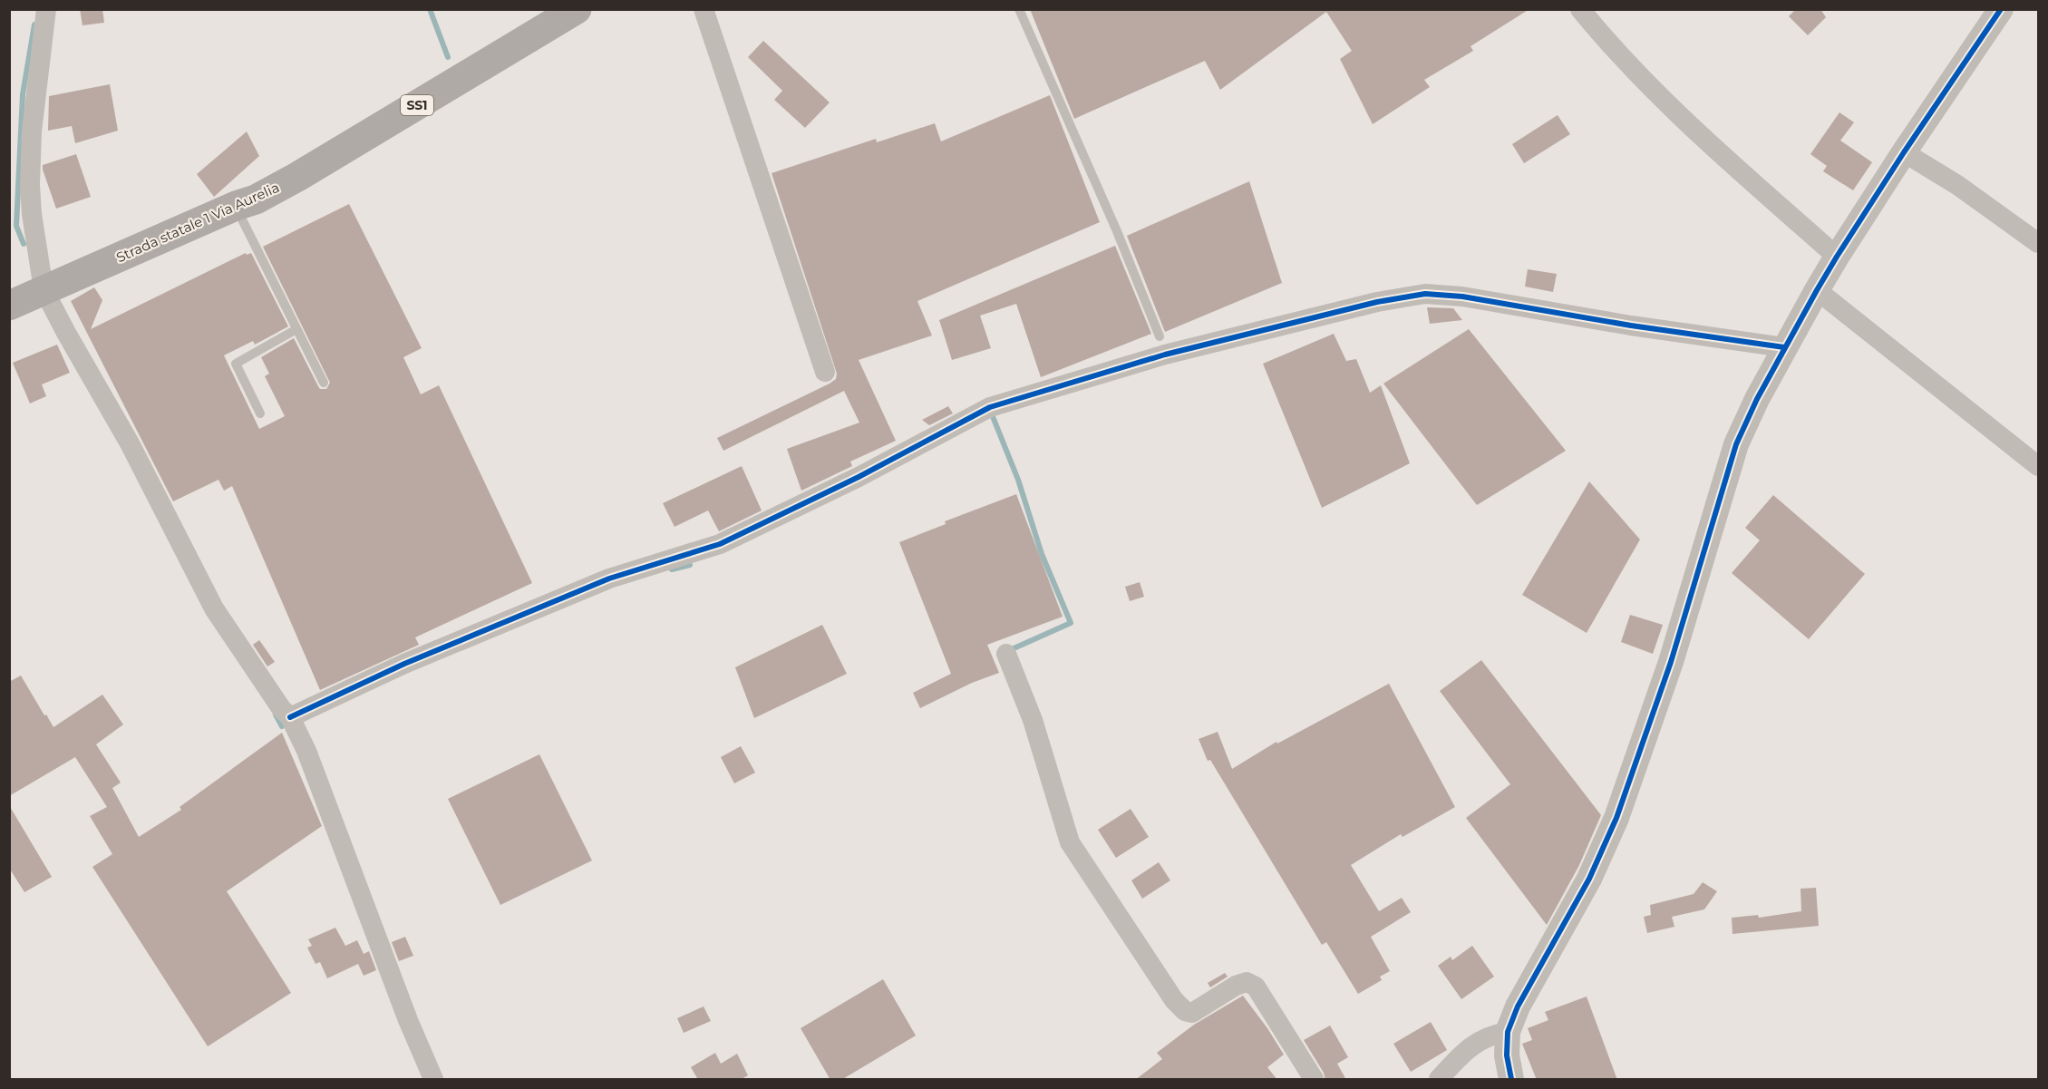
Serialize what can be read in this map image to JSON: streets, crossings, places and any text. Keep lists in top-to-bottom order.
{
  "streets": {
    "main road": ["SS1", "Strada statale 1 Via Aurelia"]
  }
}
